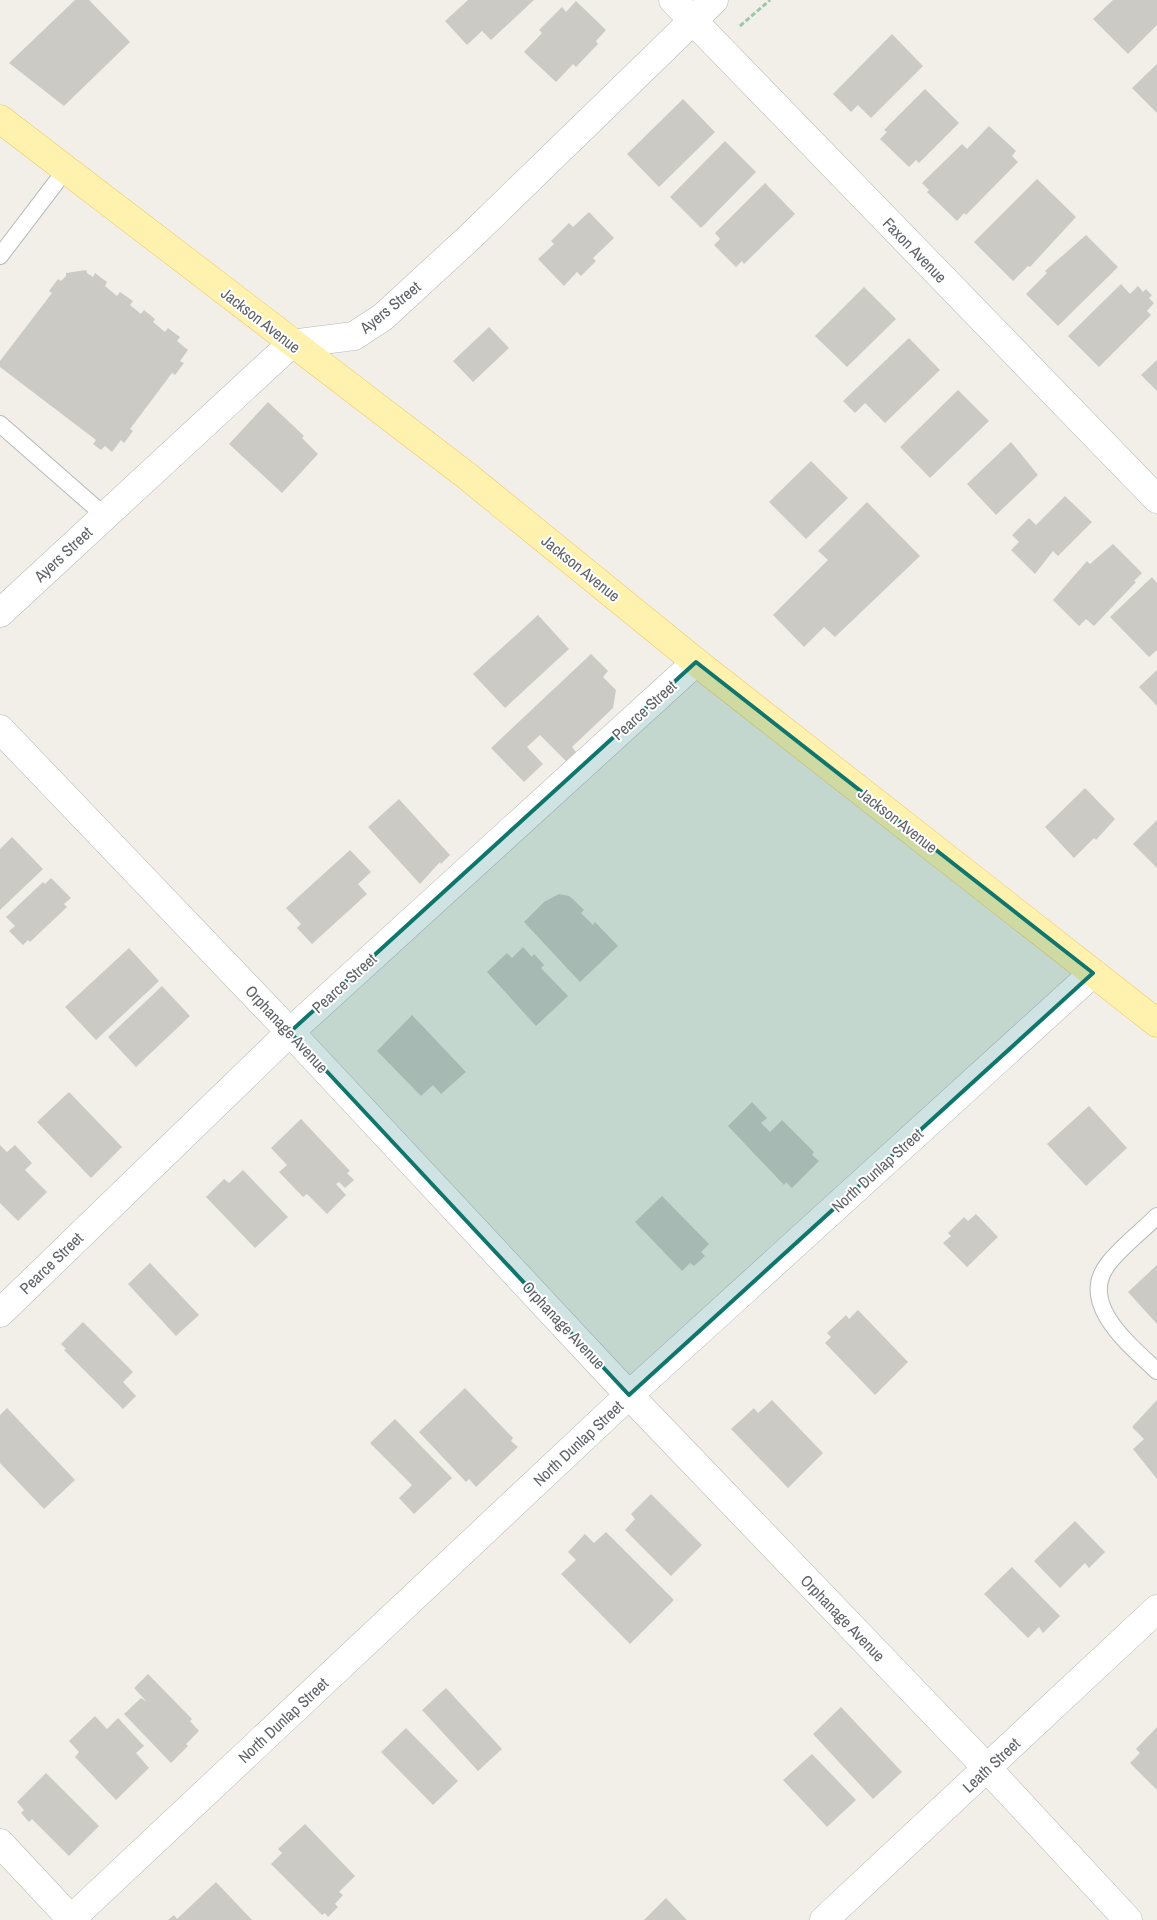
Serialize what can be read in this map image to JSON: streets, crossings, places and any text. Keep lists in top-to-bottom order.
{
  "streets": {
    "main road": ["Jackson Avenue"],
    "street": [
      "Faxon Avenue",
      "Ayers Street",
      "Pearce Street",
      "Orphanage Avenue",
      "North Dunlap Street",
      "Leath Street"
    ]
  },
  "crossings": [
    ["Faxon Avenue", "Ayers Street"],
    ["Ayers Street", "Jackson Avenue"],
    ["Jackson Avenue", "Pearce Street"],
    ["Jackson Avenue", "North Dunlap Street"],
    ["Pearce Street", "Orphanage Avenue"],
    ["Orphanage Avenue", "North Dunlap Street"],
    ["Orphanage Avenue", "Leath Street"]
  ]
}
